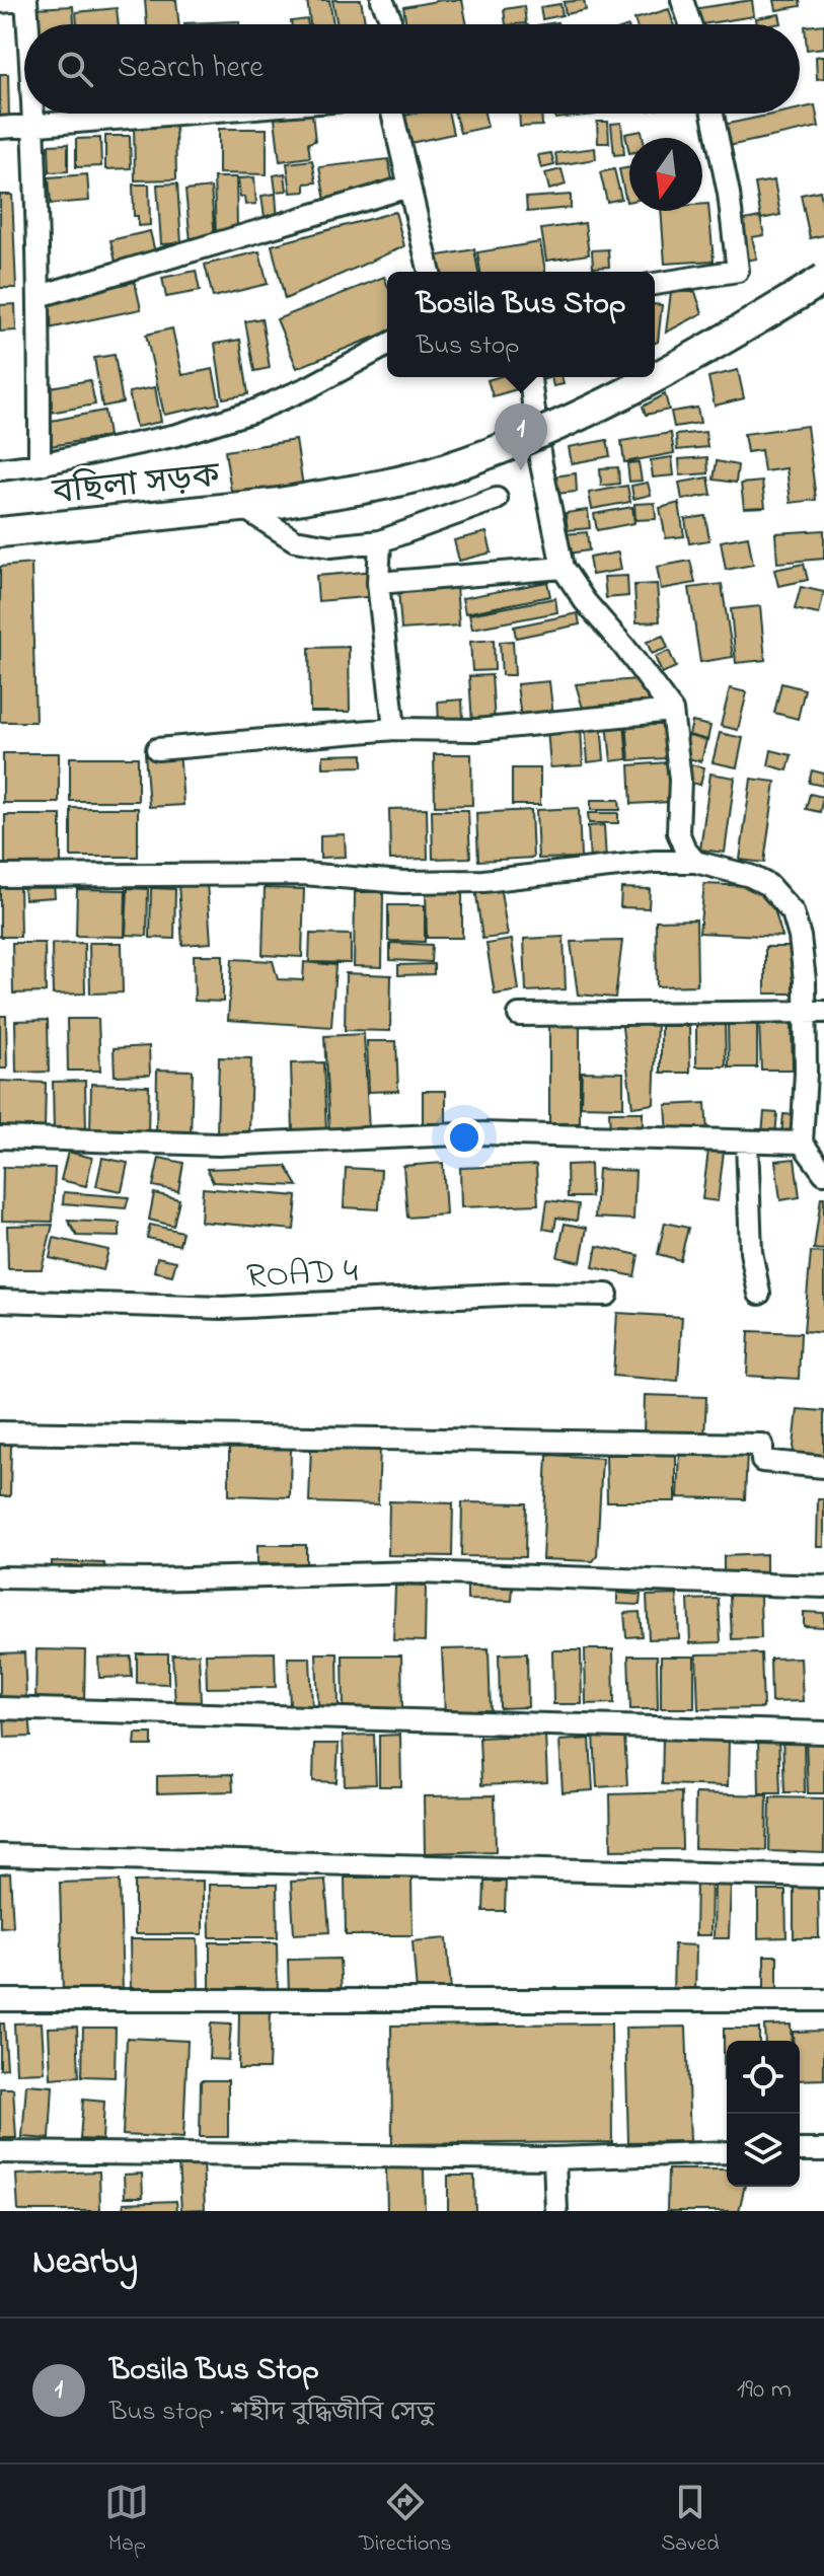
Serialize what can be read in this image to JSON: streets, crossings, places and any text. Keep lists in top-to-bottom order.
{
  "streets": {
    "main road": ["বছিলা সড়ক"],
    "street": ["ROAD 4"]
  },
  "north": "bottom",
  "page": {
    "search": "Search here",
    "popup": ["Bosila Bus Stop", "Bus stop"],
    "pins": "1",
    "heading": "Nearby",
    "list": [
      {
        "mark": "1",
        "name": "Bosila Bus Stop",
        "note": "Bus stop · শহীদ বুদ্ধিজীবি সেতু",
        "value": "190 m"
      }
    ],
    "nav": ["Map", "Directions", "Saved"]
  }
}
